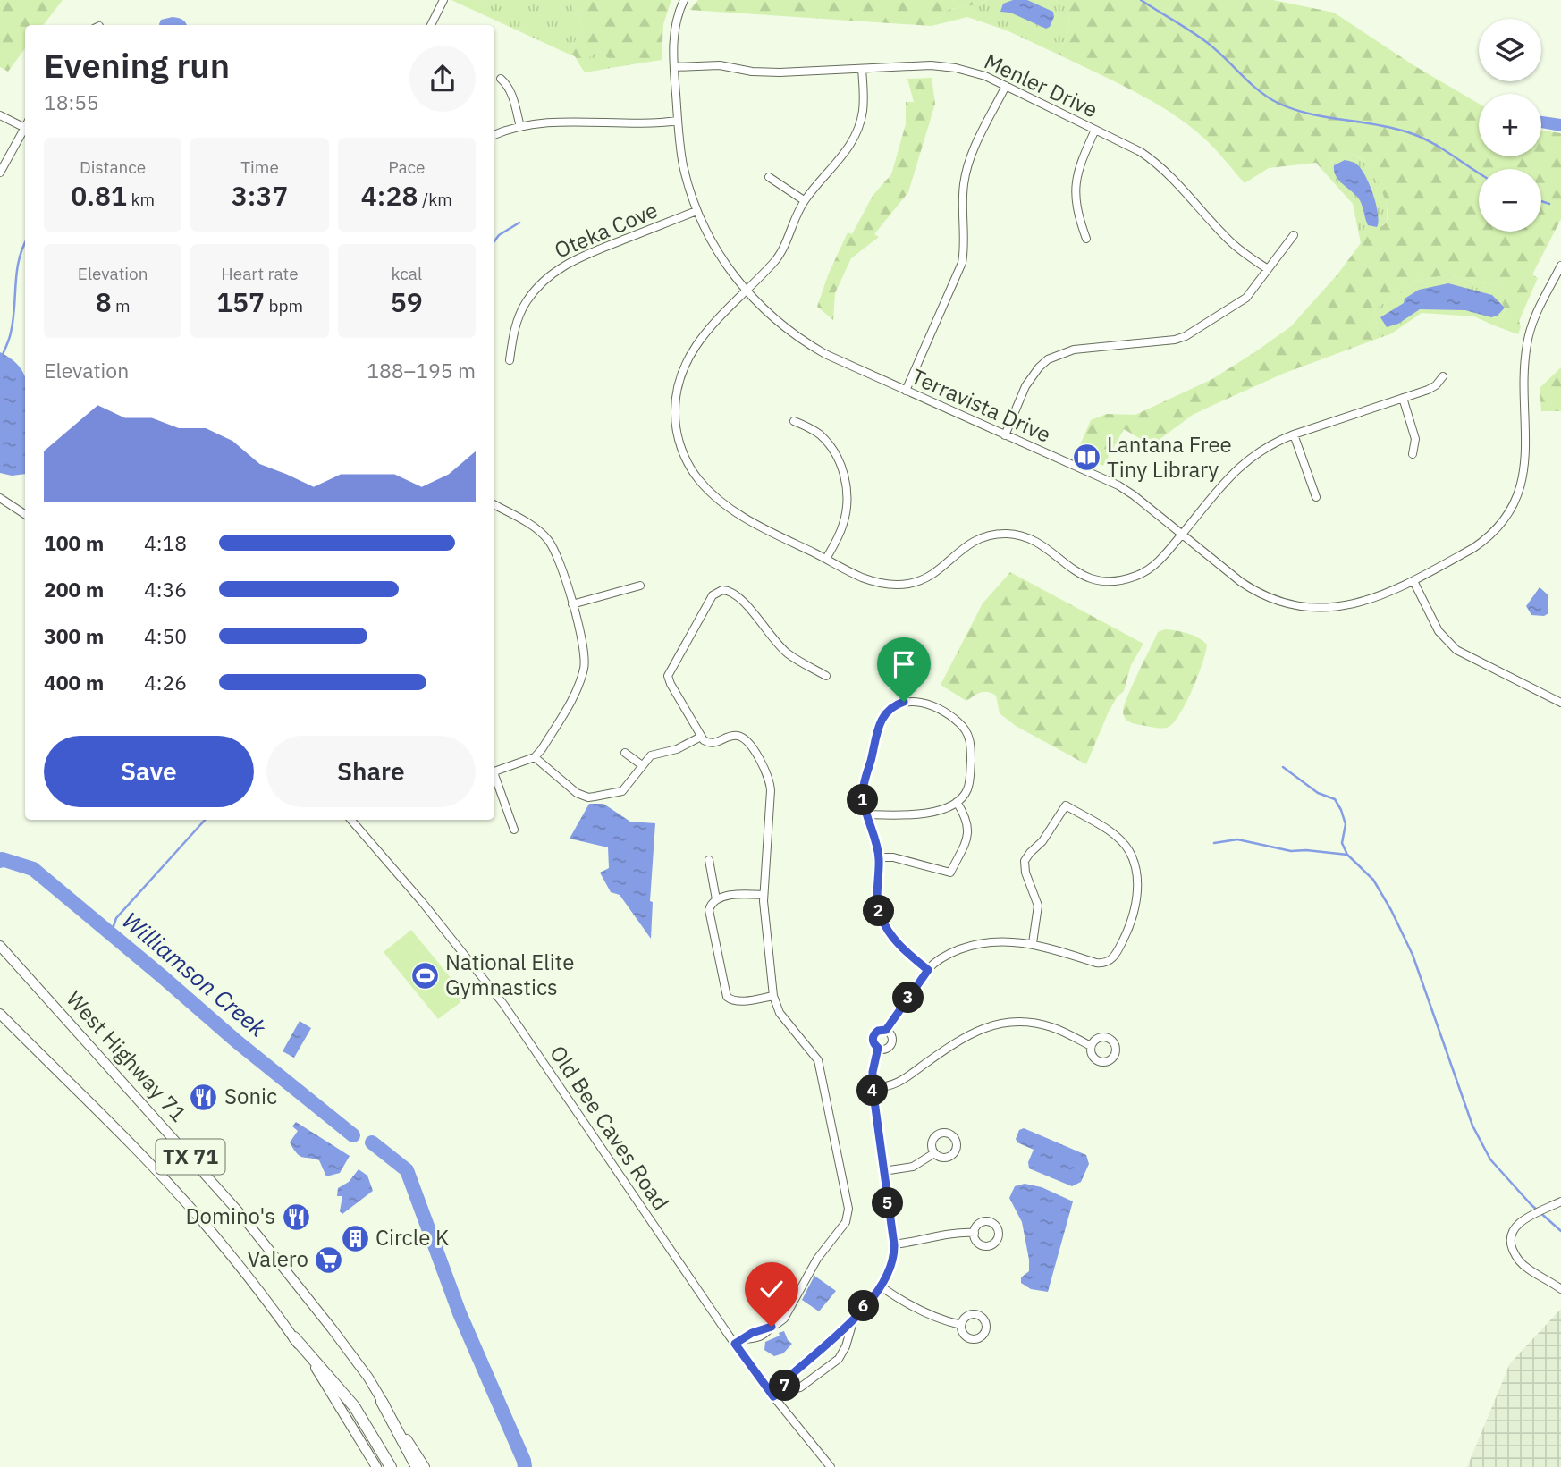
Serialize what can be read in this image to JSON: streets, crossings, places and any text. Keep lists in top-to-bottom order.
{
  "streets": {
    "highway": ["TX 71"],
    "main road": ["West Highway 71"],
    "street": [
      "Menler Drive",
      "Oteka Cove",
      "Terravista Drive",
      "Old Bee Caves Road"
    ]
  },
  "crossings": [
    ["Menler Drive", "Terravista Drive"],
    ["Oteka Cove", "Terravista Drive"],
    ["West Highway 71", "TX 71"]
  ],
  "water": ["Williamson Creek"],
  "places": {
    "library": ["Lantana Free Tiny Library"],
    "sports": ["National Elite Gymnastics"],
    "restaurant": ["Sonic", "Domino's"],
    "building": ["Circle K"],
    "supermarket": ["Valero"]
  },
  "page": {
    "map_buttons": ["+", "−"],
    "heading": ["Evening run", "18:55"],
    "stats": [
      ["Distance", "0.81 km"],
      ["Time", "3:37"],
      ["Pace", "4:28 /km"],
      ["Elevation", "8 m"],
      ["Heart rate", "157 bpm"],
      ["kcal", "59"]
    ],
    "chart": ["Elevation", "188–195 m"],
    "list": [
      {
        "name": "100 m",
        "note": "4:18"
      },
      {
        "name": "200 m",
        "note": "4:36"
      },
      {
        "name": "300 m",
        "note": "4:50"
      },
      {
        "name": "400 m",
        "note": "4:26"
      }
    ],
    "buttons": ["Save", "Share"],
    "pins": [
      "1",
      "2",
      "3",
      "4",
      "5",
      "6",
      "7"
    ]
  }
}
